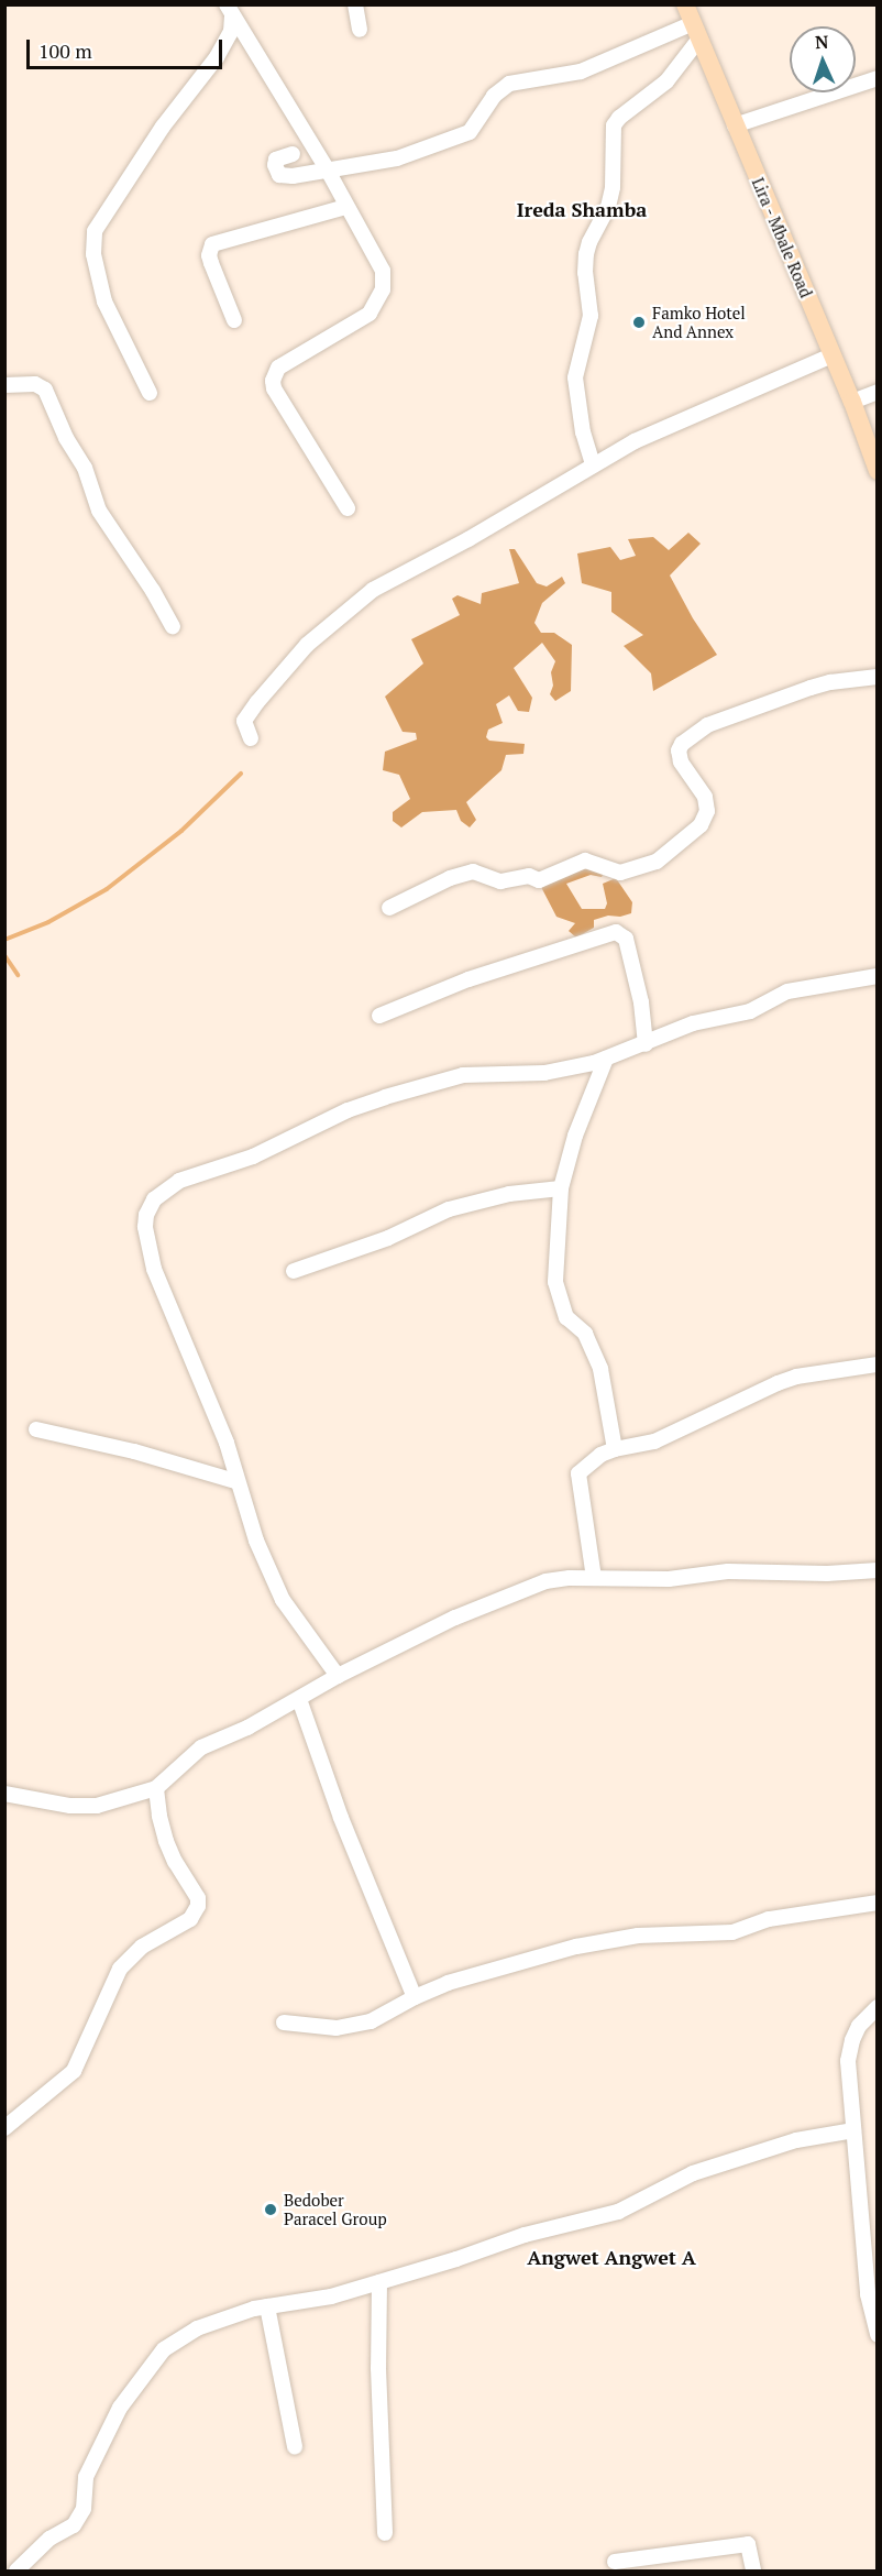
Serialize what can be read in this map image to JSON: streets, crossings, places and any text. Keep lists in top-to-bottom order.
{
  "streets": {
    "main road": ["Lira - Mbale Road"]
  },
  "districts": ["Ireda Shamba", "Angwet Angwet A"],
  "places": ["Famko Hotel And Annex", "Bedober Paracel Group"],
  "scale_bar": "100 m",
  "north": "top"
}
